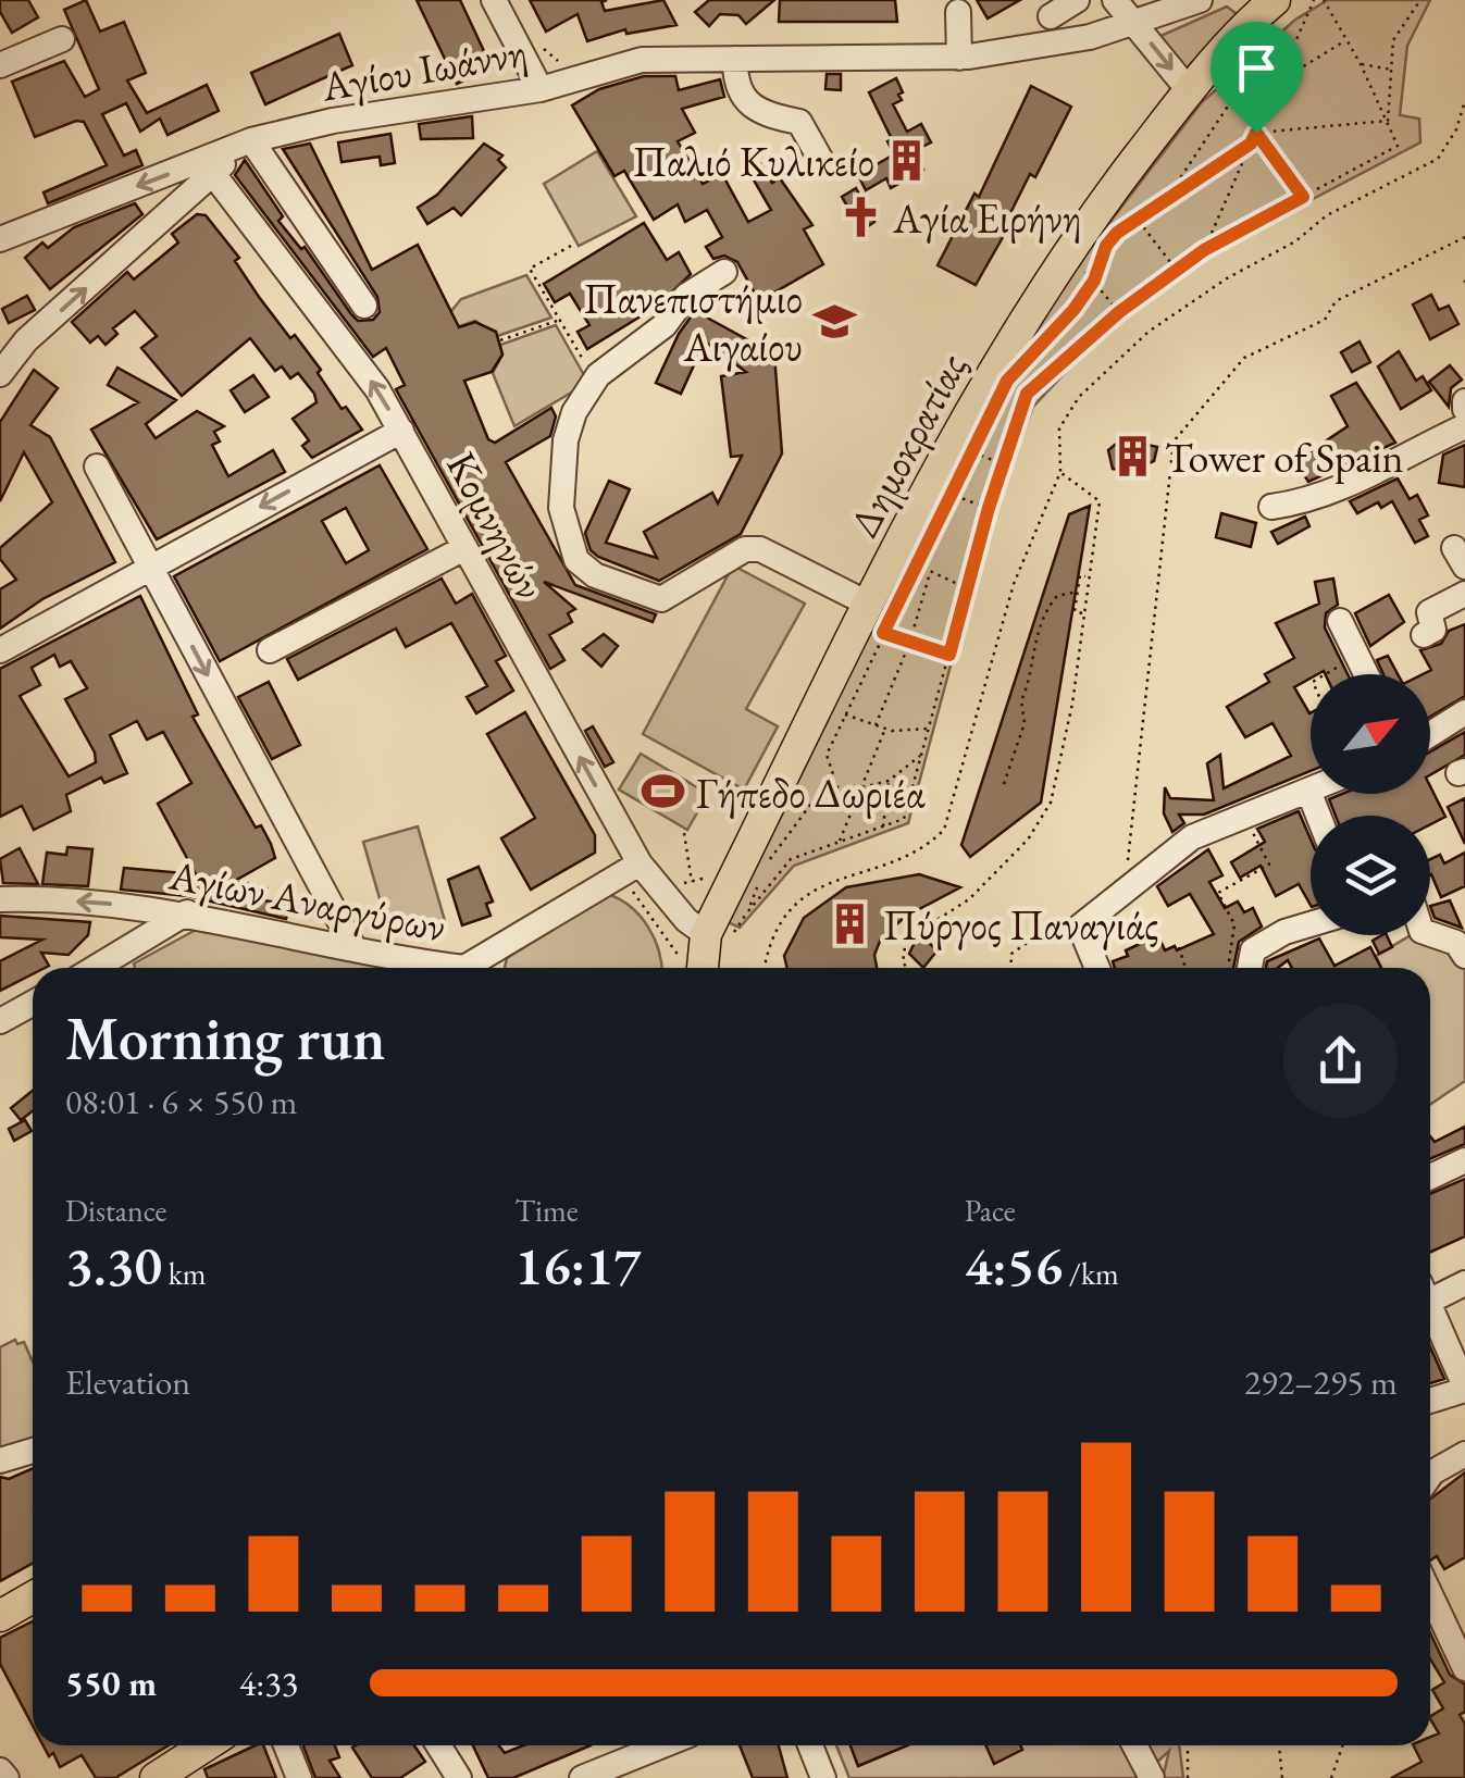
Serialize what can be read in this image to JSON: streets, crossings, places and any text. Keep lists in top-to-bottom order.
{
  "streets": {
    "main road": ["Δημοκρατίας"],
    "street": ["Αγίου Ιωάννη", "Κομνηνών", "Αγίων Αναργύρων"]
  },
  "crossings": [
    ["Δημοκρατίας", "Κομνηνών"],
    ["Κομνηνών", "Αγίων Αναργύρων"]
  ],
  "one_way": ["Κομνηνών"],
  "places": {
    "building": ["Παλιό Κυλικείο", "Tower of Spain", "Πύργος Παναγιάς"],
    "church": ["Αγία Ειρήνη"],
    "school or university": ["Πανεπιστήμιο Αιγαίου"],
    "sports": ["Γήπεδο Δωριέα"]
  },
  "north": "top right",
  "page": {
    "heading": ["Morning run", "08:01 · 6 × 550 m"],
    "stats": [
      ["Distance", "3.30 km"],
      ["Time", "16:17"],
      ["Pace", "4:56 /km"]
    ],
    "chart": ["Elevation", "292–295 m"],
    "list": [
      {
        "name": "550 m",
        "note": "4:33"
      }
    ]
  }
}
